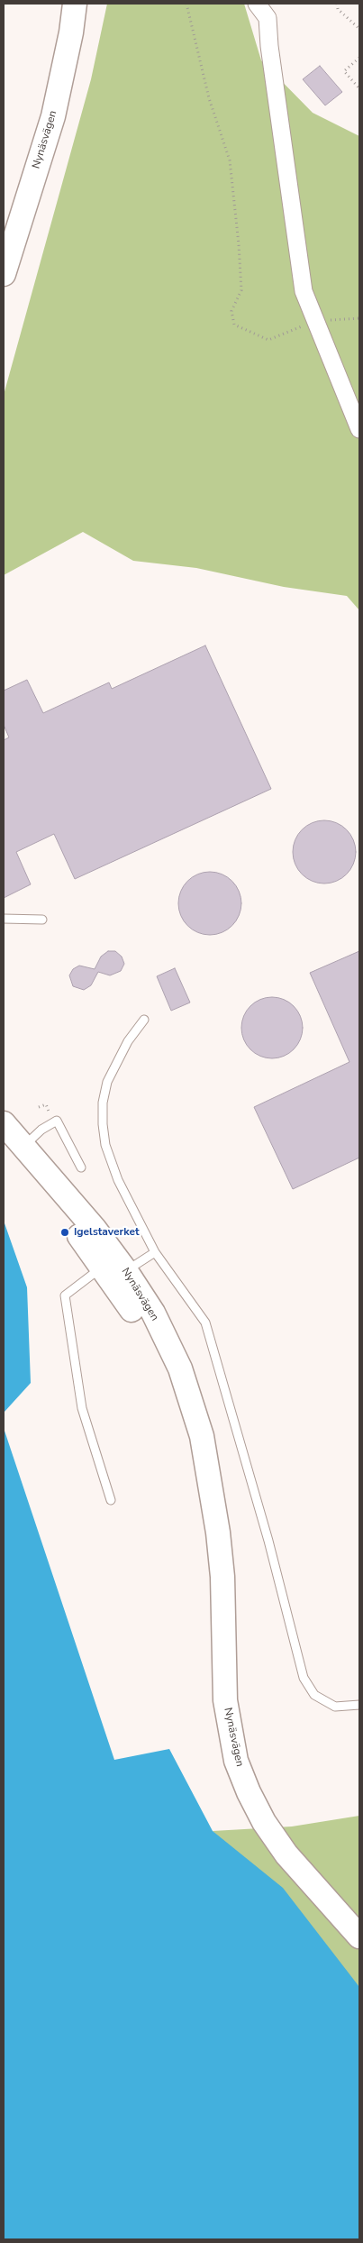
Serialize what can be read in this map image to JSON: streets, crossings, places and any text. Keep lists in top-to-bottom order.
{
  "streets": {
    "street": ["Nynäsvägen"]
  },
  "places": ["Igelstaverket"]
}
